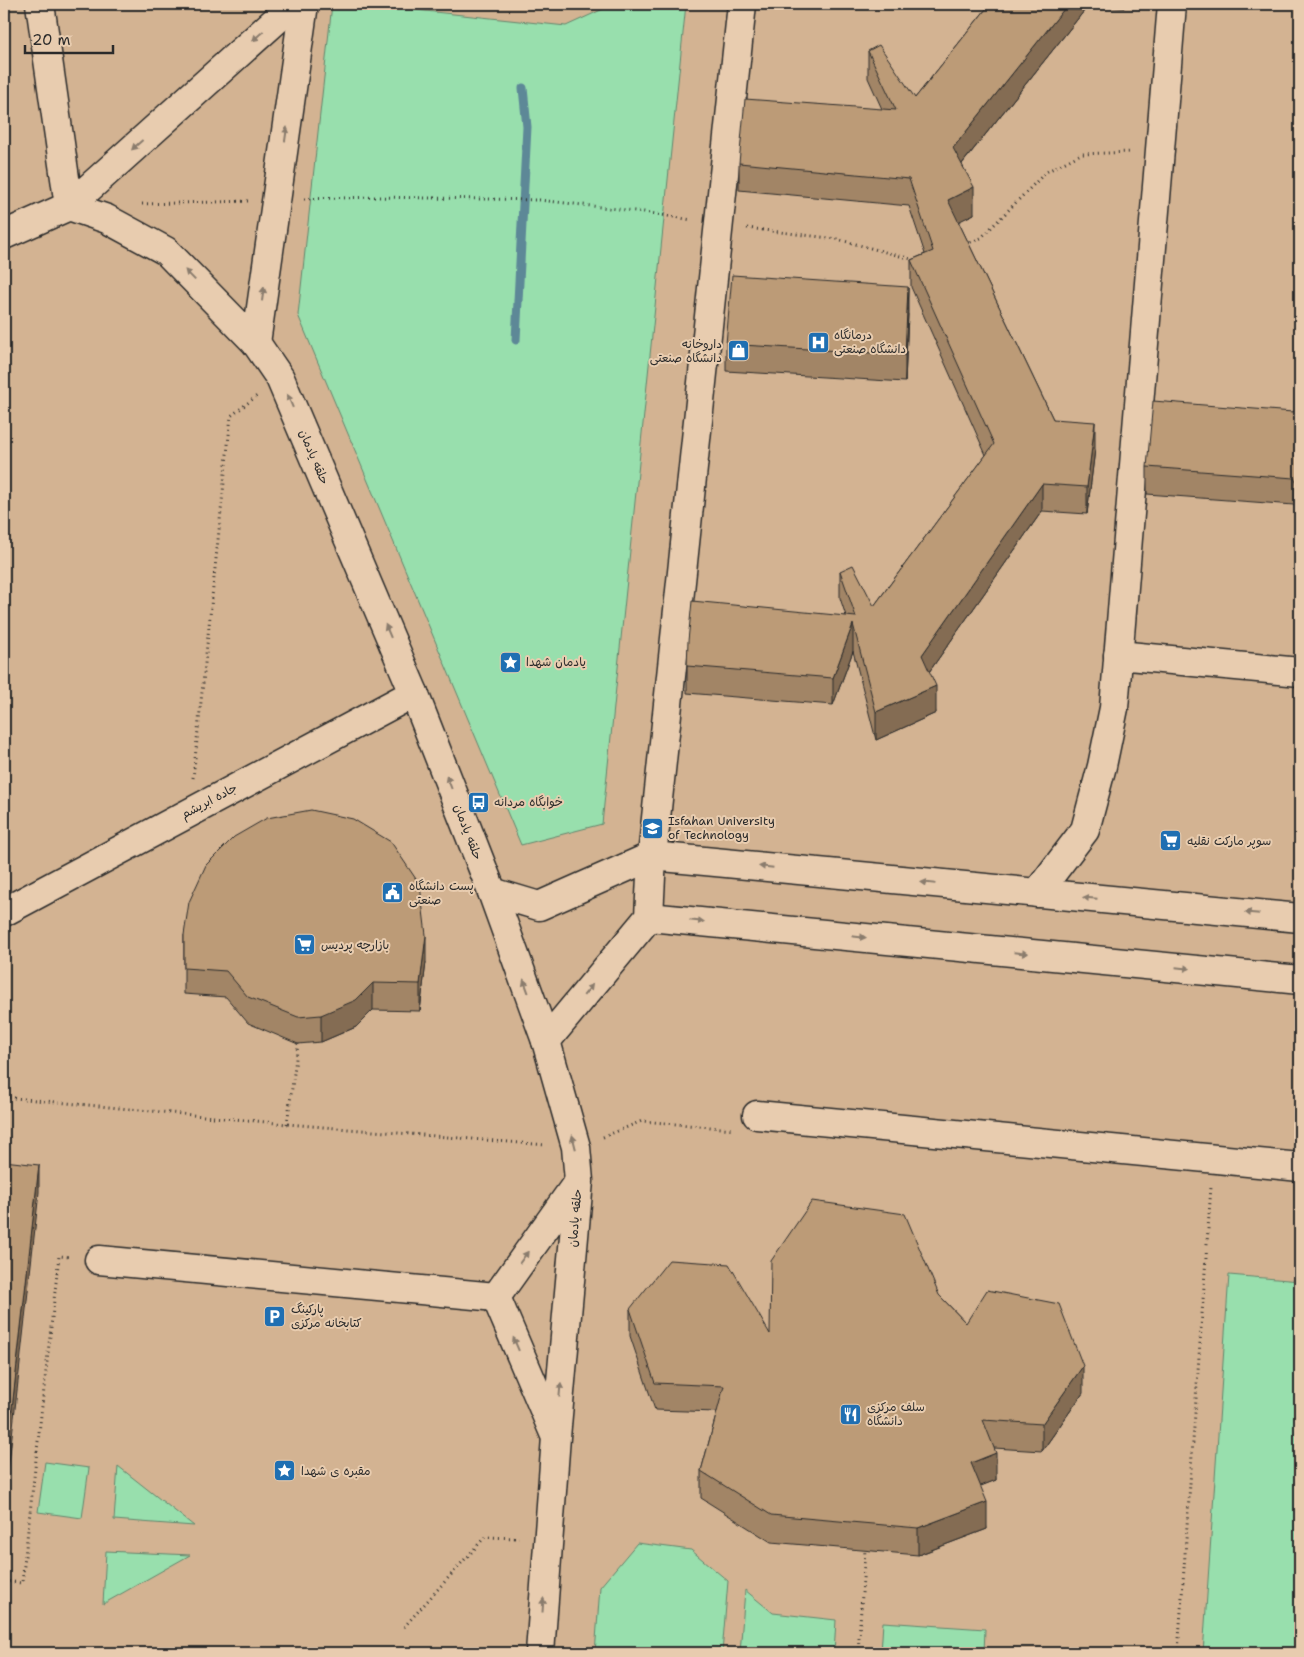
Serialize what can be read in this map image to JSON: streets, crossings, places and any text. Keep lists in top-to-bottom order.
{
  "streets": {
    "street": ["حلقه یادمان", "جاده ابریشم"]
  },
  "crossings": [
    ["حلقه یادمان", "جاده ابریشم"]
  ],
  "one_way": ["حلقه یادمان"],
  "places": {
    "hospital": ["درمانگاه دانشگاه صنعتی"],
    "shop": ["داروخانه دانشگاه صنعتی"],
    "place": ["یادمان شهدا", "مقبره ی شهدا"],
    "bus stop": ["خوابگاه مردانه"],
    "school or university": ["Isfahan University of Technology"],
    "supermarket": ["سوپر مارکت نقلیه", "بازارچه پردیس"],
    "public building": ["پست دانشگاه صنعتی"],
    "parking": ["پارکینگ کتابخانه مرکزی"],
    "restaurant": ["سلف مرکزی دانشگاه"]
  },
  "scale_bar": "20 m"
}
